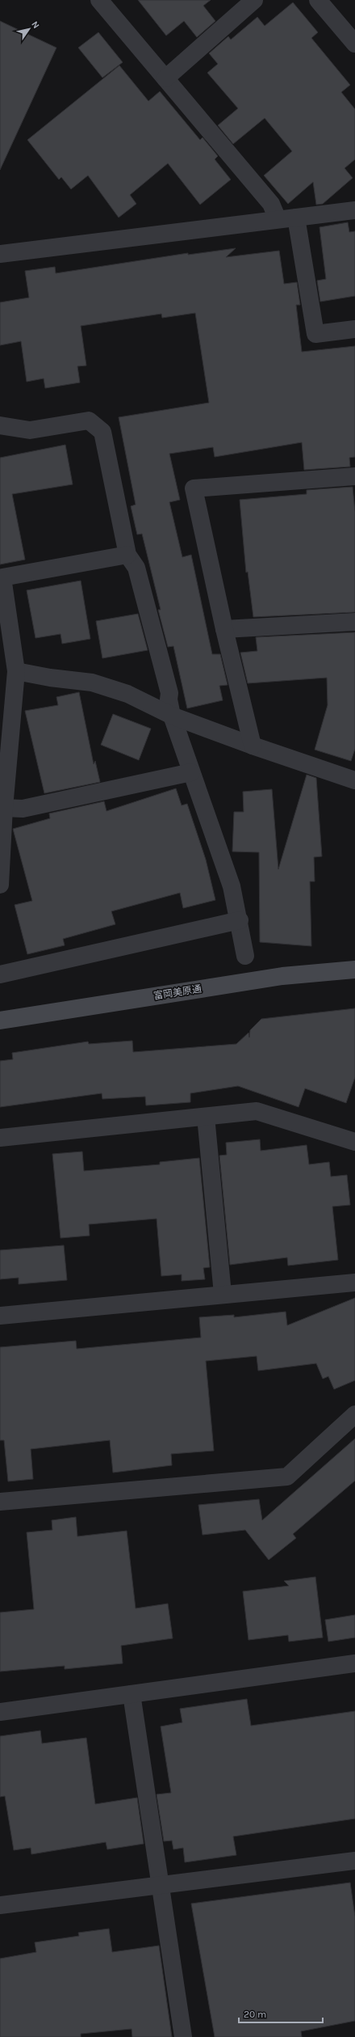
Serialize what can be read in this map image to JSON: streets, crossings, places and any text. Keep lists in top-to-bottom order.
{
  "streets": {
    "street": ["富岡美原通"]
  },
  "scale_bar": "20 m",
  "north": "top right"
}
